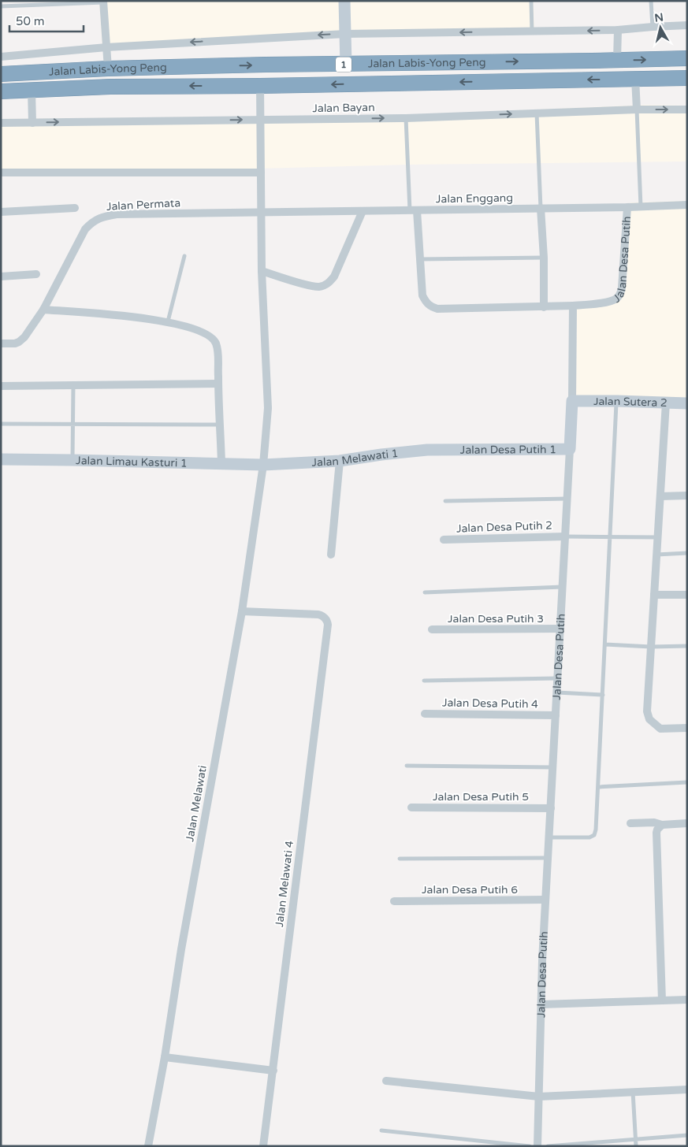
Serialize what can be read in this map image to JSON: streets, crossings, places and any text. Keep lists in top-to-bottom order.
{
  "streets": {
    "highway": ["Jalan Labis-Yong Peng", "1"],
    "street": [
      "Jalan Bayan",
      "Jalan Enggang",
      "Jalan Permata",
      "Jalan Desa Putih",
      "Jalan Sutera 2",
      "Jalan Desa Putih 1",
      "Jalan Melawati 1",
      "Jalan Limau Kasturi 1",
      "Jalan Desa Putih 2",
      "Jalan Desa Putih 3",
      "Jalan Desa Putih 4",
      "Jalan Desa Putih 5",
      "Jalan Melawati",
      "Jalan Melawati 4",
      "Jalan Desa Putih 6"
    ]
  },
  "crossings": [
    ["Jalan Labis-Yong Peng", "Jalan Melawati"],
    ["Jalan Bayan", "Jalan Melawati"],
    ["Jalan Enggang", "Jalan Permata"],
    ["Jalan Enggang", "Jalan Desa Putih"],
    ["Jalan Enggang", "Jalan Melawati"],
    ["Jalan Permata", "Jalan Melawati"],
    ["Jalan Desa Putih", "Jalan Sutera 2"],
    ["Jalan Desa Putih", "Jalan Desa Putih 1"],
    ["Jalan Desa Putih", "Jalan Desa Putih 2"],
    ["Jalan Desa Putih", "Jalan Desa Putih 3"],
    ["Jalan Desa Putih", "Jalan Desa Putih 4"],
    ["Jalan Desa Putih", "Jalan Desa Putih 5"],
    ["Jalan Desa Putih", "Jalan Desa Putih 6"],
    ["Jalan Desa Putih 1", "Jalan Melawati 1"],
    ["Jalan Melawati 1", "Jalan Limau Kasturi 1"],
    ["Jalan Melawati 1", "Jalan Melawati"],
    ["Jalan Limau Kasturi 1", "Jalan Melawati"],
    ["Jalan Melawati", "Jalan Melawati 4"]
  ],
  "scale_bar": "50 m",
  "north": "top"
}
